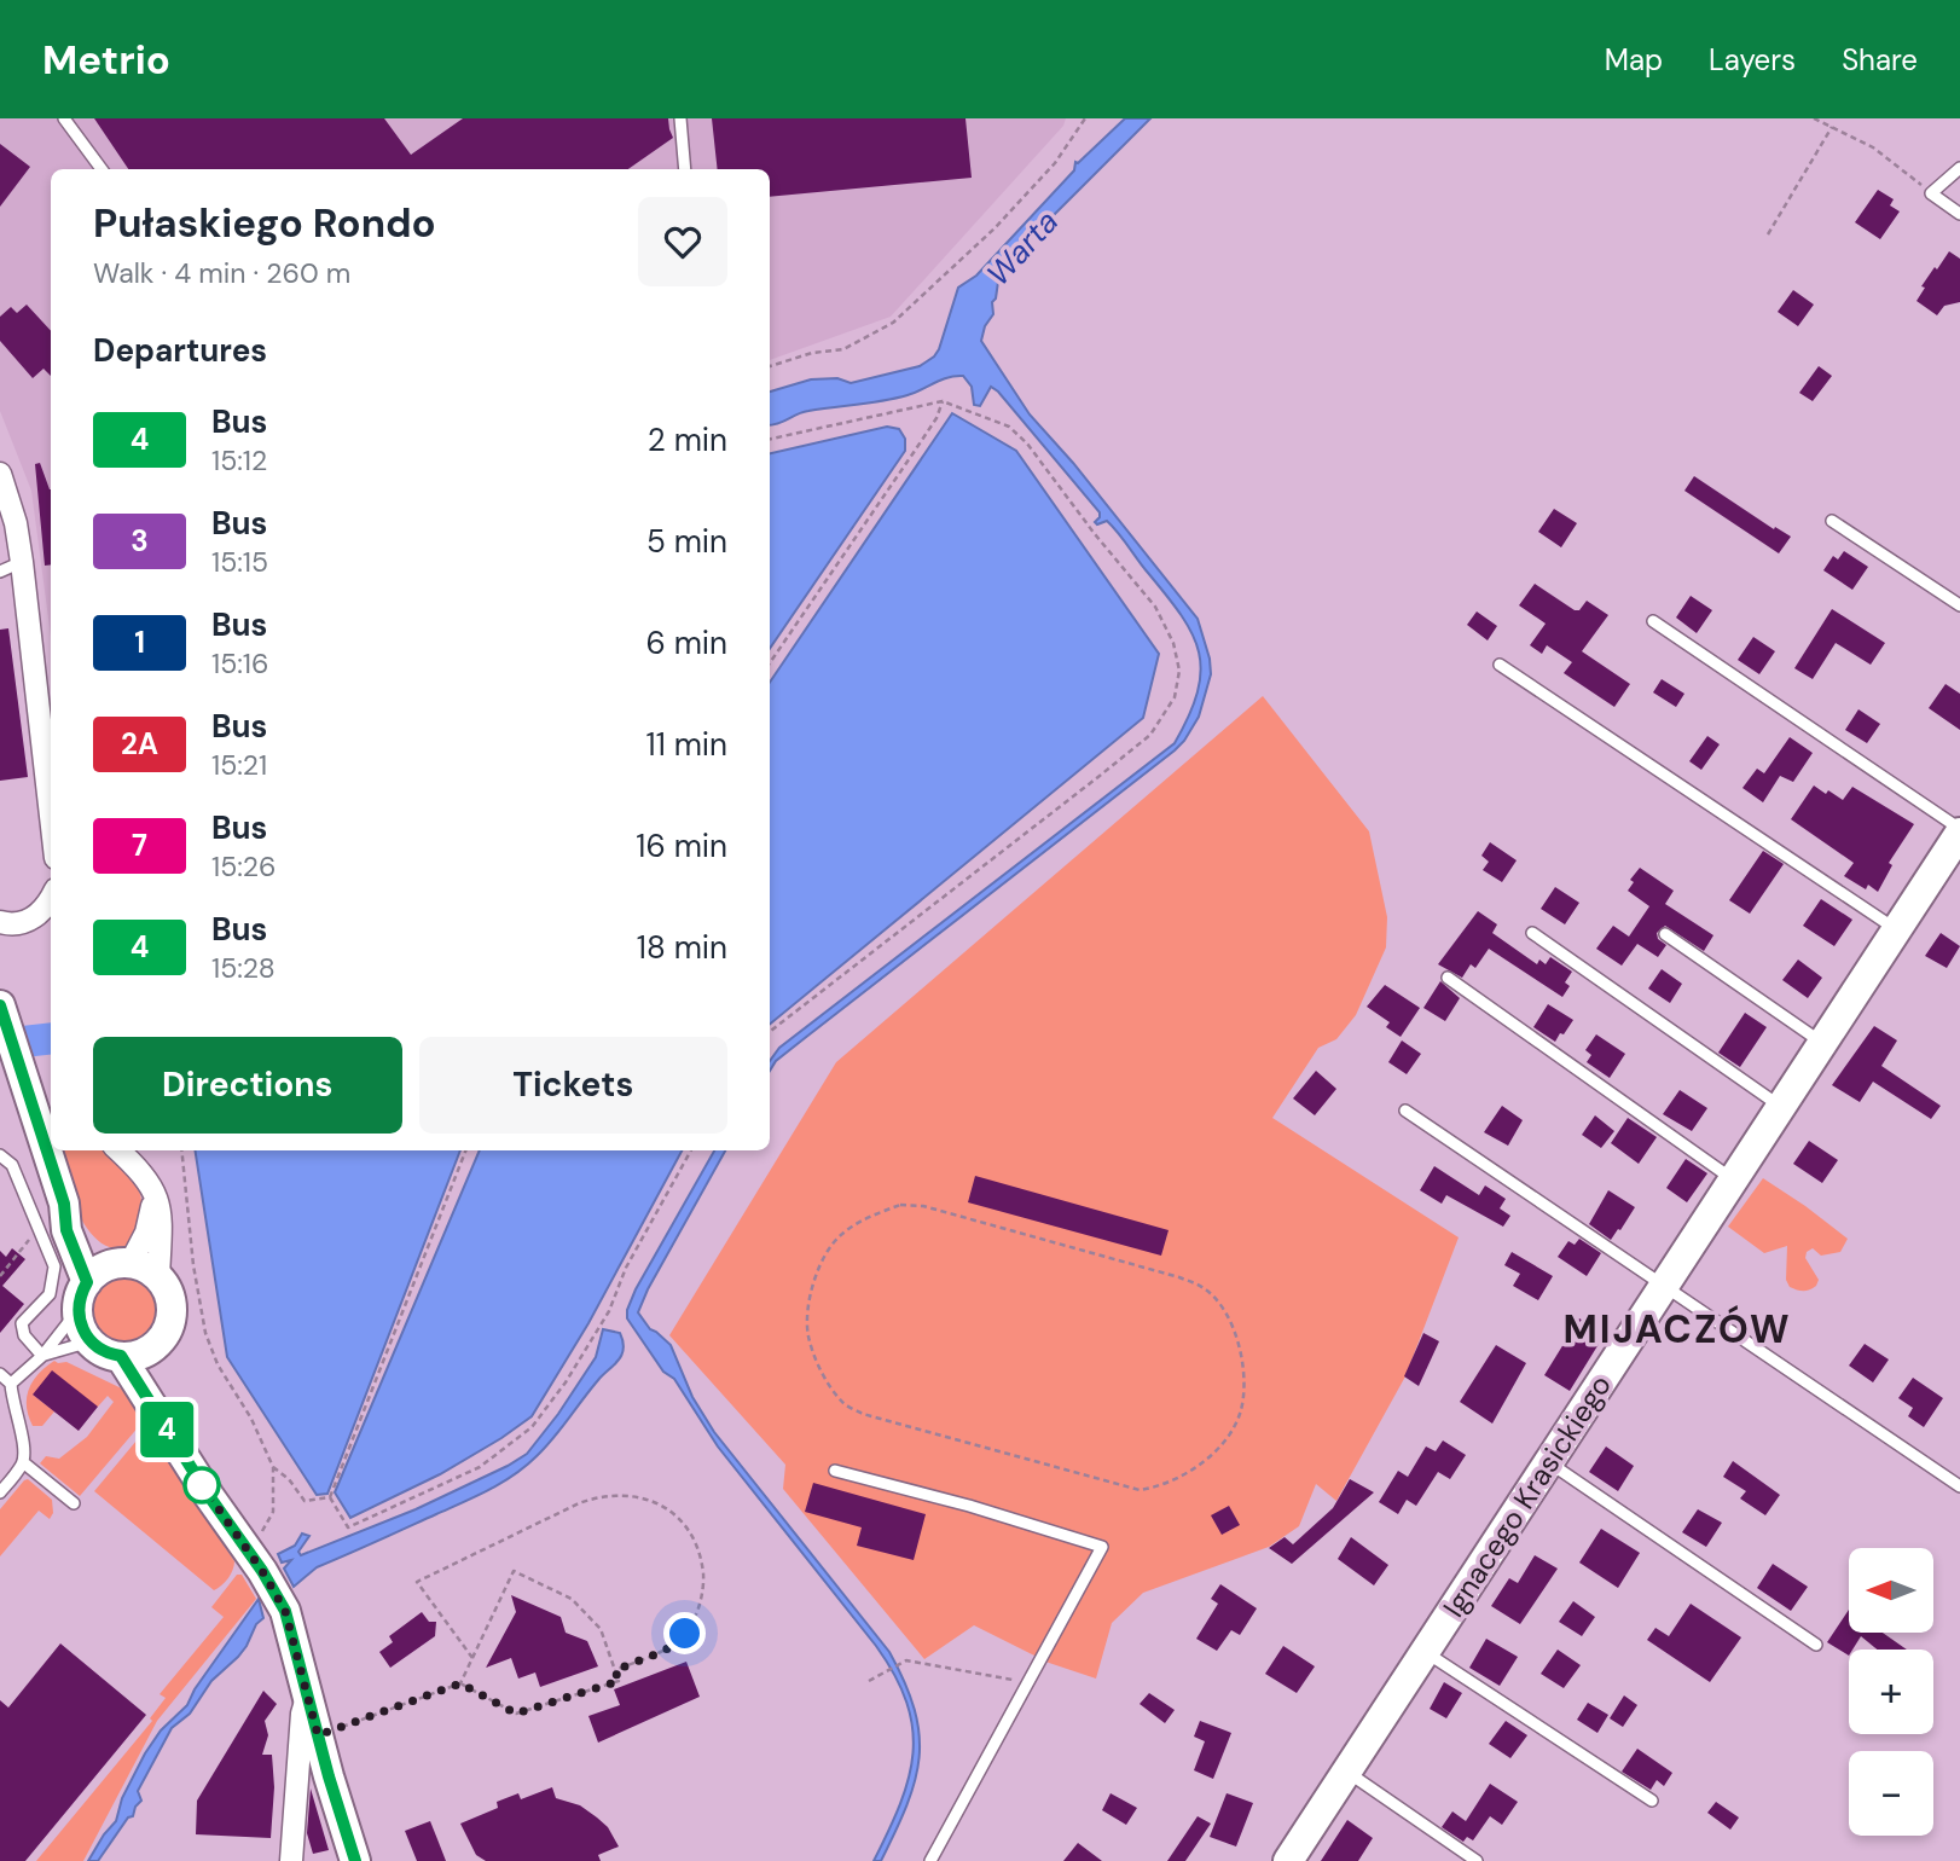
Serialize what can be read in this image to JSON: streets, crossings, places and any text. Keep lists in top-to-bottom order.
{
  "streets": {
    "main road": ["Ignacego Krasickiego"]
  },
  "districts": ["MIJACZÓW"],
  "water": ["Warta"],
  "lines": ["bus line 4"],
  "north": "left",
  "page": {
    "header": "Metrio",
    "nav": ["Map", "Layers", "Share"],
    "on_map": "4",
    "heading": [
      ["Pułaskiego Rondo", "Walk · 4 min · 260 m"],
      "Departures"
    ],
    "list": [
      {
        "mark": "4",
        "name": "Bus",
        "note": "15:12",
        "value": "2 min"
      },
      {
        "mark": "3",
        "name": "Bus",
        "note": "15:15",
        "value": "5 min"
      },
      {
        "mark": "1",
        "name": "Bus",
        "note": "15:16",
        "value": "6 min"
      },
      {
        "mark": "2A",
        "name": "Bus",
        "note": "15:21",
        "value": "11 min"
      },
      {
        "mark": "7",
        "name": "Bus",
        "note": "15:26",
        "value": "16 min"
      },
      {
        "mark": "4",
        "name": "Bus",
        "note": "15:28",
        "value": "18 min"
      }
    ],
    "buttons": ["Directions", "Tickets"],
    "map_buttons": ["+", "−"]
  }
}
